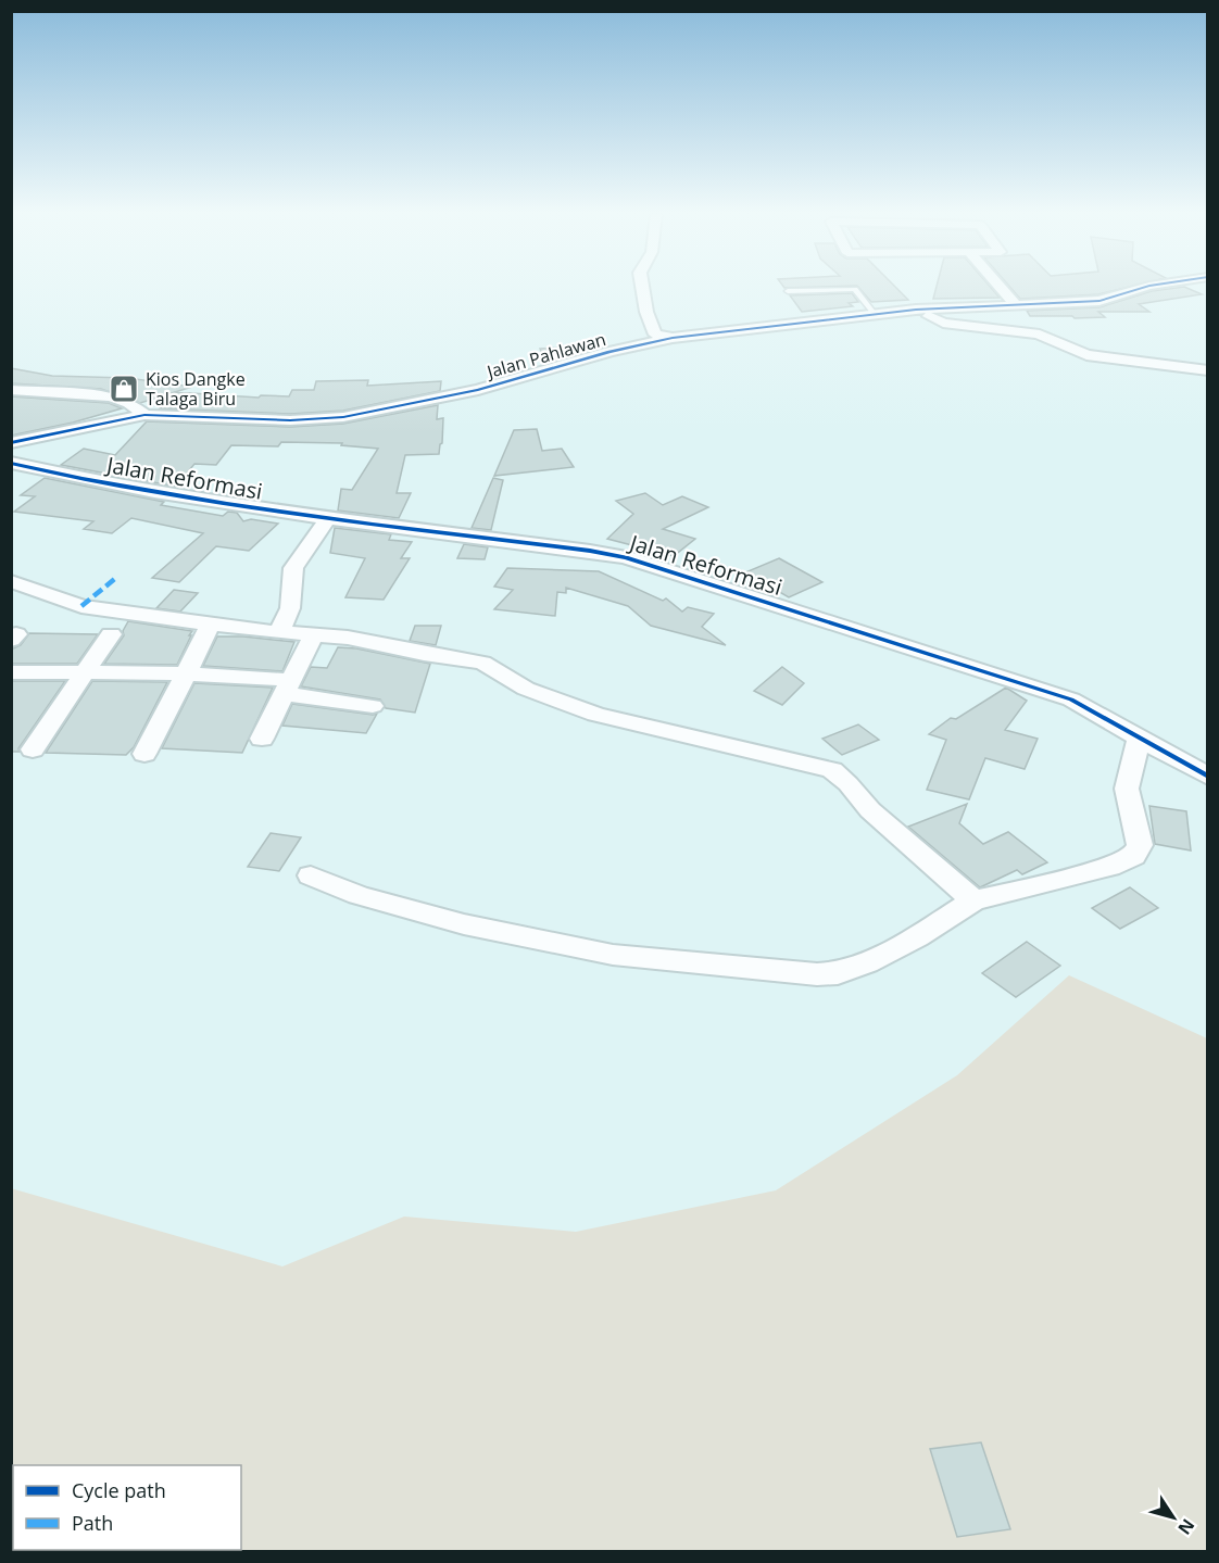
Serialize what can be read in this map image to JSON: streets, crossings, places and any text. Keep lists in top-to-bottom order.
{
  "streets": {
    "street": ["Jalan Pahlawan", "Jalan Reformasi"]
  },
  "places": {
    "shop": ["Kios Dangke Talaga Biru"]
  },
  "legend": ["Cycle path", "Path"],
  "north": "bottom right"
}
